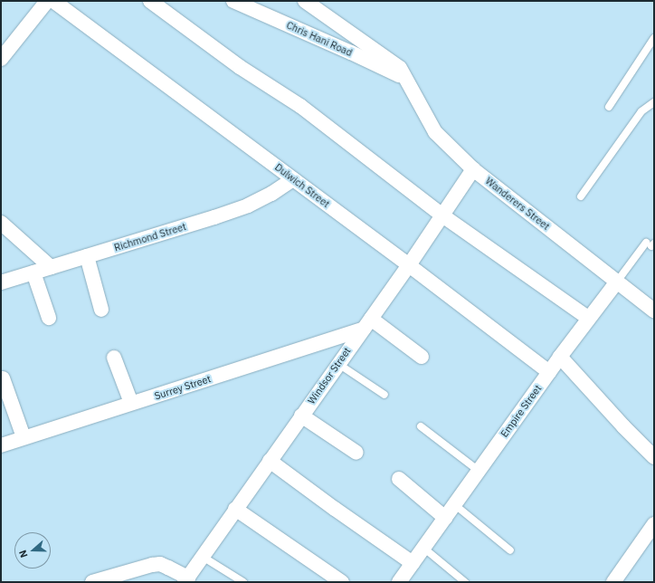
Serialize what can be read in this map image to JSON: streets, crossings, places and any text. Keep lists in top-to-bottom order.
{
  "streets": {
    "street": [
      "Chris Hani Road",
      "Dulwich Street",
      "Wanderers Street",
      "Richmond Street",
      "Windsor Street",
      "Surrey Street",
      "Empire Street"
    ]
  },
  "crossings": [
    ["Chris Hani Road", "Wanderers Street"],
    ["Dulwich Street", "Richmond Street"],
    ["Dulwich Street", "Windsor Street"],
    ["Dulwich Street", "Empire Street"],
    ["Wanderers Street", "Windsor Street"],
    ["Wanderers Street", "Empire Street"],
    ["Windsor Street", "Surrey Street"]
  ],
  "north": "left"
}
